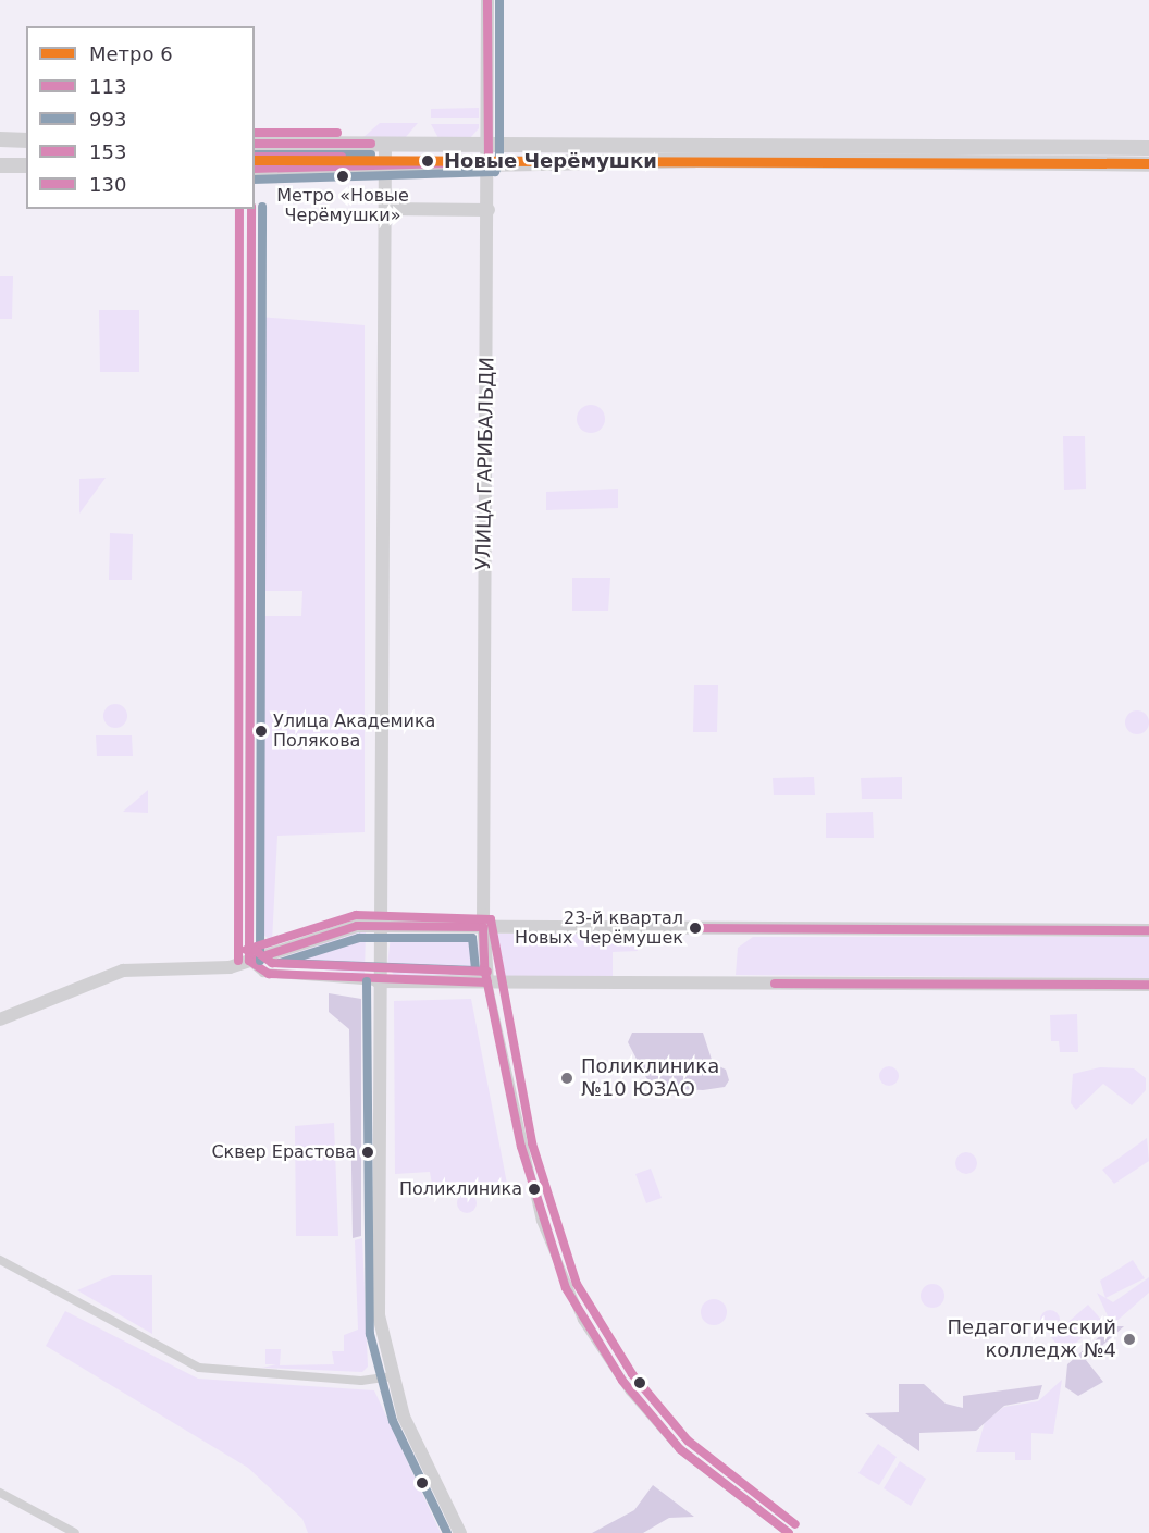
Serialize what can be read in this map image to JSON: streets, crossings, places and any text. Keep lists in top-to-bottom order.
{
  "streets": {
    "street": ["УЛИЦА ГАРИБАЛЬДИ"]
  },
  "places": [
    "Новые Черёмушки",
    "Метро «Новые Черёмушки»",
    "Улица Академика Полякова",
    "23-й квартал Новых Черёмушек",
    "Поликлиника №10 ЮЗАО",
    "Сквер Ерастова",
    "Поликлиника",
    "Педагогический колледж №4"
  ],
  "lines": [
    "transit line 113",
    "transit line 993",
    "transit line 153",
    "metro line 6",
    "transit line 130"
  ],
  "legend": [
    "Метро 6",
    "113",
    "993",
    "153",
    "130"
  ]
}
